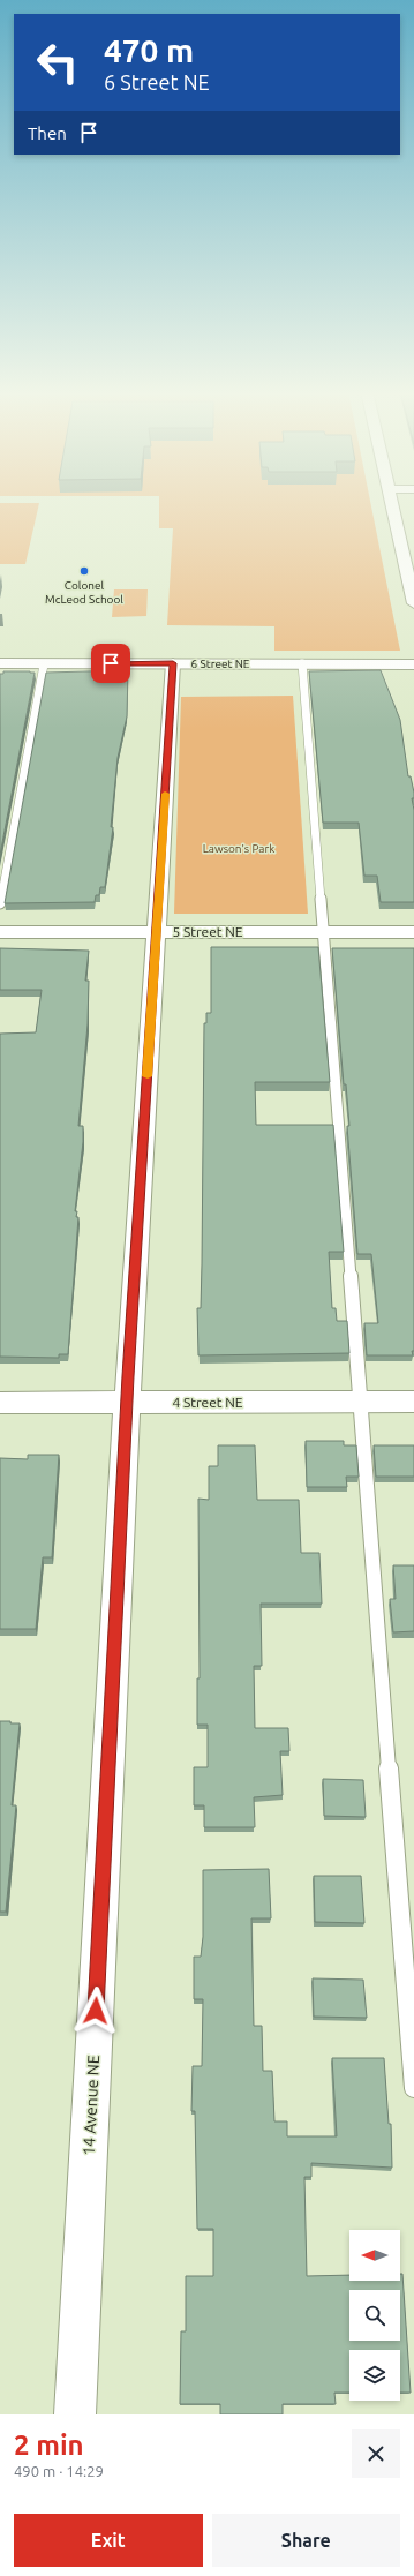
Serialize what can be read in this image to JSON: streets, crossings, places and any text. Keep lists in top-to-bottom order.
{
  "streets": {
    "street": [
      "6 Street NE",
      "5 Street NE",
      "4 Street NE",
      "14 Avenue NE"
    ]
  },
  "crossings": [
    ["6 Street NE", "14 Avenue NE"],
    ["5 Street NE", "14 Avenue NE"],
    ["4 Street NE", "14 Avenue NE"]
  ],
  "parks": ["Lawson's Park"],
  "places": ["Colonel McLeod School"],
  "north": "left",
  "page": {
    "turn": ["470 m", "6 Street NE"],
    "then": "Then",
    "heading": ["2 min", "490 m · 14:29"],
    "buttons": ["Exit", "Share"]
  }
}
